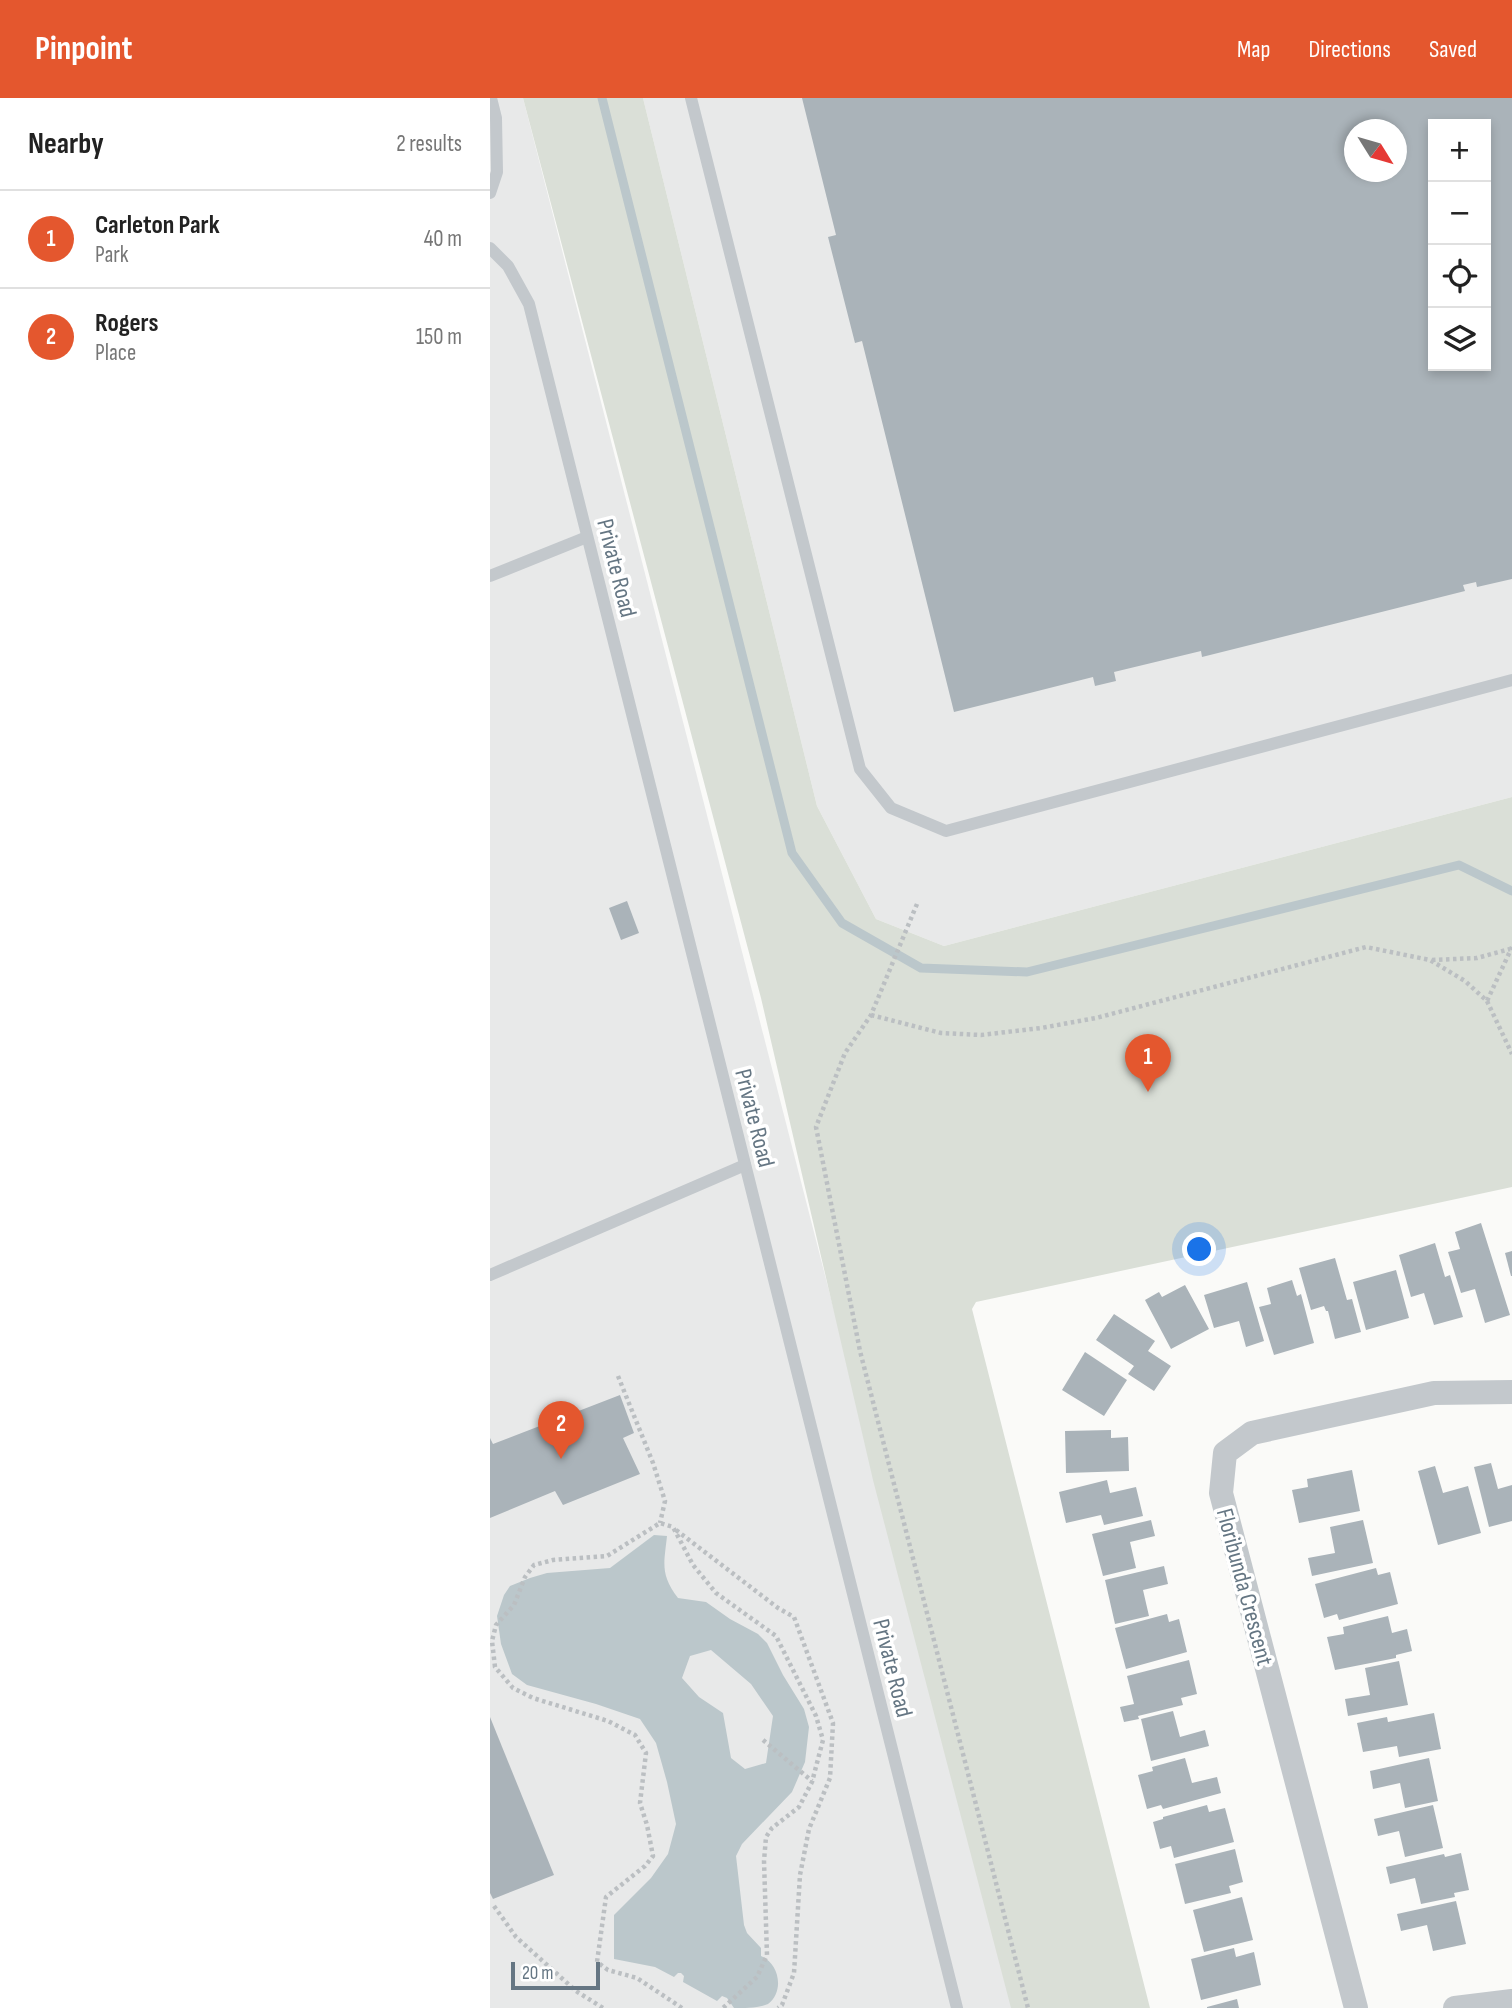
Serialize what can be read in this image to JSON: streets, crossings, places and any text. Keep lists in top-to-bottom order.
{
  "streets": {
    "street": ["Floribunda Crescent"],
    "lane": ["Private Road"]
  },
  "scale_bar": "20 m",
  "north": "bottom right",
  "page": {
    "header": "Pinpoint",
    "nav": ["Map", "Directions", "Saved"],
    "heading": ["Nearby", "2 results"],
    "map_buttons": ["+", "−"],
    "list": [
      {
        "mark": "1",
        "name": "Carleton Park",
        "note": "Park",
        "value": "40 m"
      },
      {
        "mark": "2",
        "name": "Rogers",
        "note": "Place",
        "value": "150 m"
      }
    ],
    "pins": ["1", "2"],
    "scale": "20 m"
  }
}
